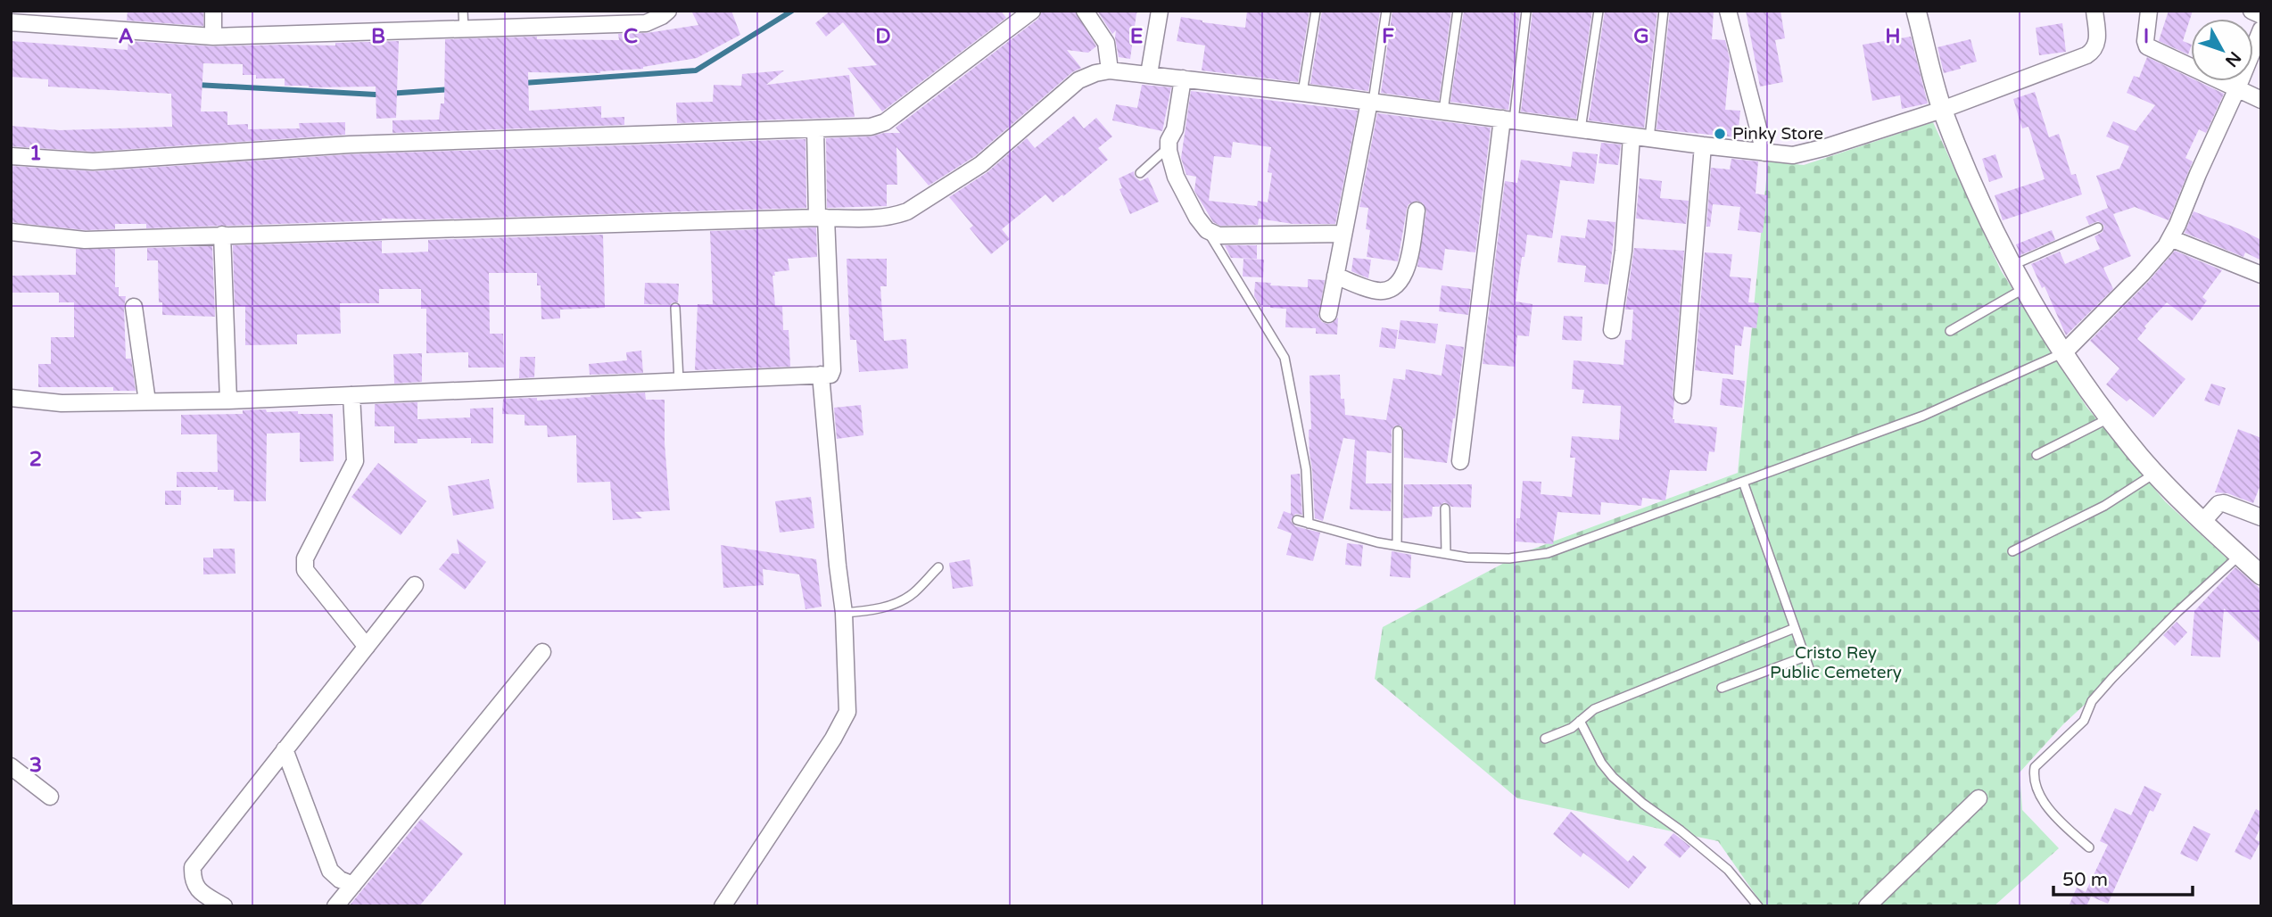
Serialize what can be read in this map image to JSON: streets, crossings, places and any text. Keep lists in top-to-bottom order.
{
  "parks": ["Cristo Rey Public Cemetery"],
  "places": ["Pinky Store"],
  "scale_bar": "50 m",
  "north": "bottom right",
  "grid": {
    "columns": [
      "A",
      "B",
      "C",
      "D",
      "E",
      "F",
      "G",
      "H",
      "I"
    ],
    "rows": ["1", "2", "3"]
  }
}
